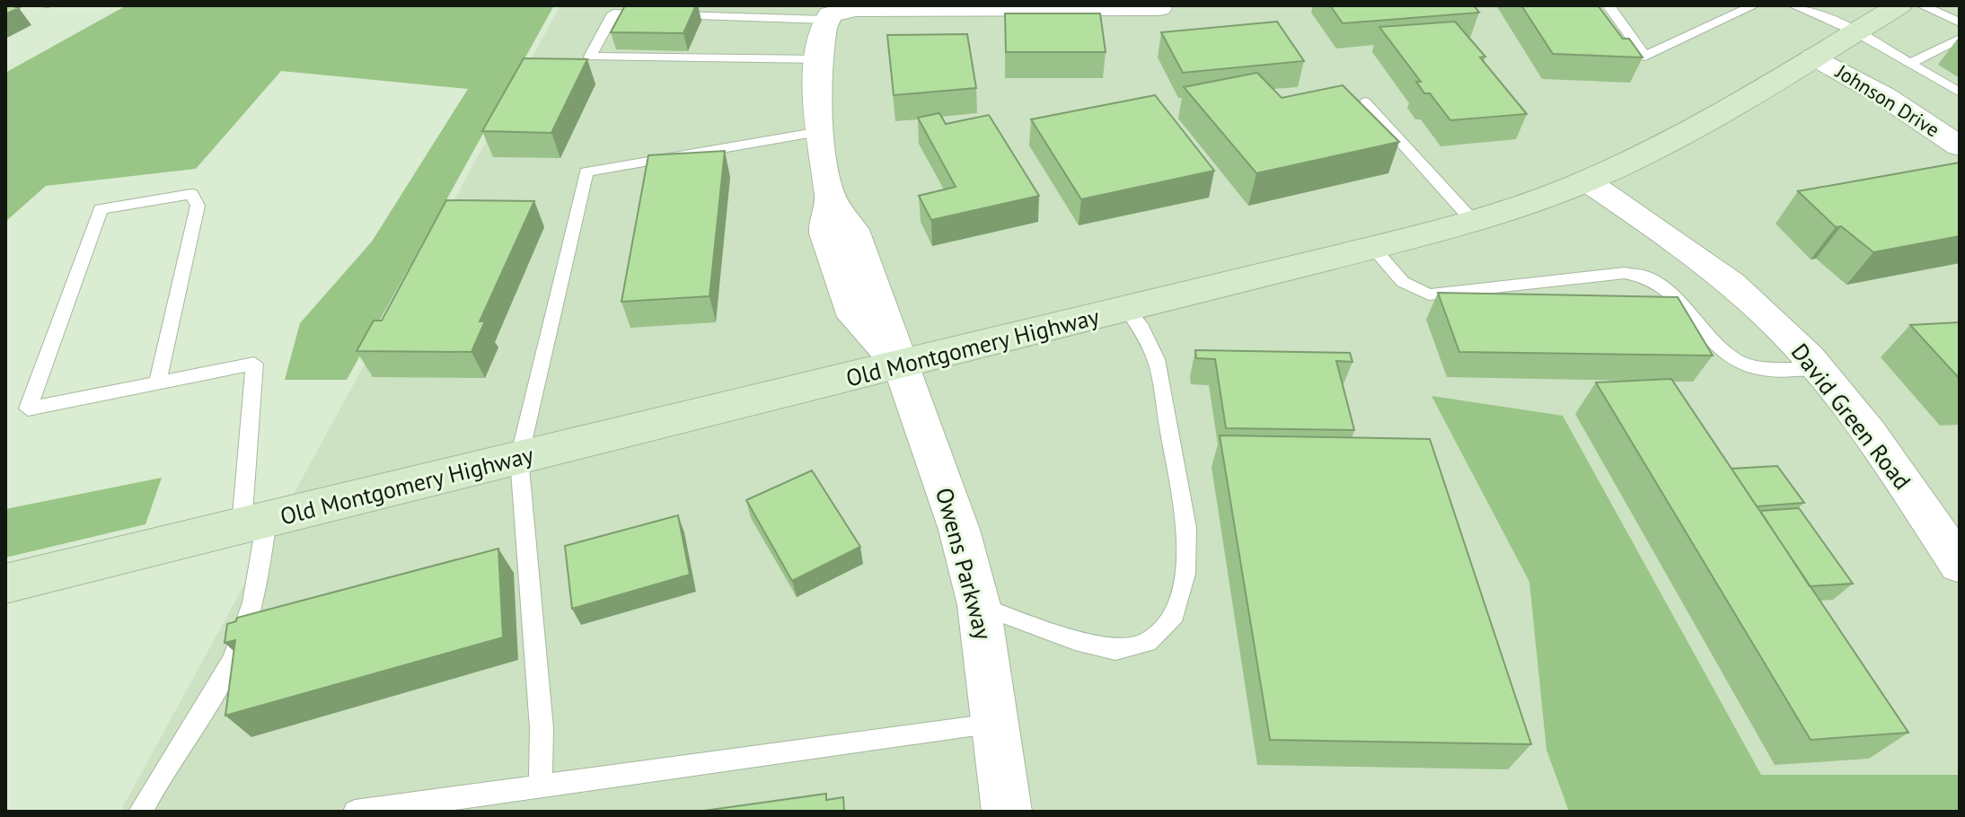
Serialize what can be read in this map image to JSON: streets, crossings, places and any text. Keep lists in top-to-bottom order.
{
  "streets": {
    "street": [
      "Johnson Drive",
      "Old Montgomery Highway",
      "David Green Road",
      "Owens Parkway"
    ]
  },
  "crossings": [
    ["Johnson Drive", "Old Montgomery Highway"],
    ["Old Montgomery Highway", "David Green Road"],
    ["Old Montgomery Highway", "Owens Parkway"]
  ]
}
